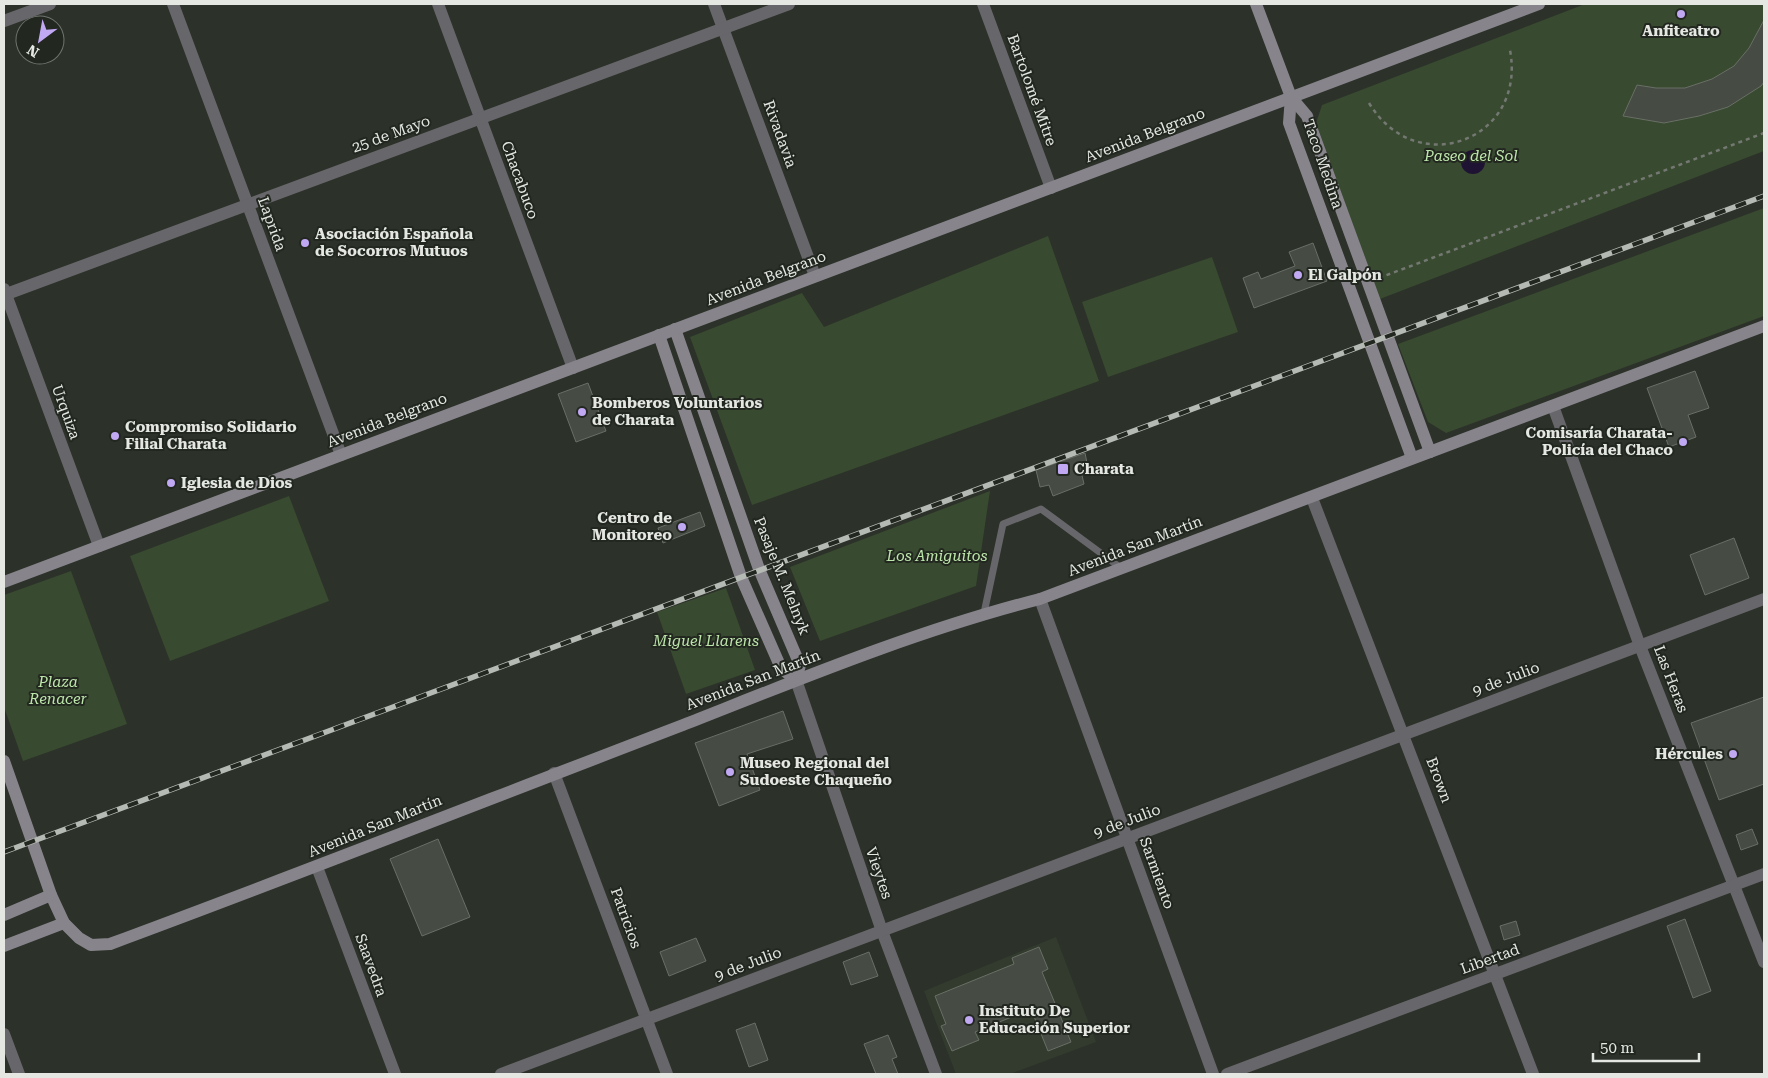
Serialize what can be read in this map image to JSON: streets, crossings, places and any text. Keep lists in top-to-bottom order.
{
  "streets": {
    "main road": [
      "Avenida Belgrano",
      "Taco Medina",
      "Avenida San Martín",
      "Pasaje M. Melnyk"
    ],
    "street": [
      "Bartolomé Mitre",
      "25 de Mayo",
      "Rivadavia",
      "Chacabuco",
      "Laprida",
      "Urquiza",
      "9 de Julio",
      "Las Heras",
      "Brown",
      "Vieytes",
      "Sarmiento",
      "Patricios",
      "Libertad",
      "Saavedra"
    ]
  },
  "crossings": [
    ["Bartolomé Mitre", "Avenida Belgrano"],
    ["25 de Mayo", "Rivadavia"],
    ["25 de Mayo", "Chacabuco"],
    ["25 de Mayo", "Laprida"],
    ["25 de Mayo", "Urquiza"],
    ["Rivadavia", "Avenida Belgrano"],
    ["Avenida Belgrano", "Taco Medina"],
    ["Avenida Belgrano", "Chacabuco"],
    ["Avenida Belgrano", "Laprida"],
    ["Avenida Belgrano", "Urquiza"],
    ["Avenida Belgrano", "Pasaje M. Melnyk"],
    ["Taco Medina", "Avenida San Martín"],
    ["Avenida San Martín", "Pasaje M. Melnyk"],
    ["Avenida San Martín", "Las Heras"],
    ["Avenida San Martín", "Brown"],
    ["Avenida San Martín", "Vieytes"],
    ["Avenida San Martín", "Sarmiento"],
    ["Avenida San Martín", "Patricios"],
    ["Avenida San Martín", "Saavedra"],
    ["Pasaje M. Melnyk", "Vieytes"],
    ["9 de Julio", "Las Heras"],
    ["9 de Julio", "Brown"],
    ["9 de Julio", "Vieytes"],
    ["9 de Julio", "Sarmiento"],
    ["9 de Julio", "Patricios"],
    ["Las Heras", "Libertad"],
    ["Brown", "Libertad"]
  ],
  "parks": [
    "Paseo del Sol",
    "Los Amiguitos",
    "Miguel Llarens",
    "Plaza Renacer"
  ],
  "places": {
    "other": [
      "Anfiteatro",
      "Asociación Española de Socorros Mutuos",
      "El Galpón",
      "Bomberos Voluntarios de Charata",
      "Compromiso Solidario Filial Charata",
      "Comisaría Charata- Policía del Chaco",
      "Iglesia de Dios",
      "Centro de Monitoreo",
      "Hércules",
      "Museo Regional del Sudoeste Chaqueño",
      "Instituto De Educación Superior"
    ],
    "transit": ["Charata"]
  },
  "scale_bar": "50 m",
  "north": "bottom left"
}
